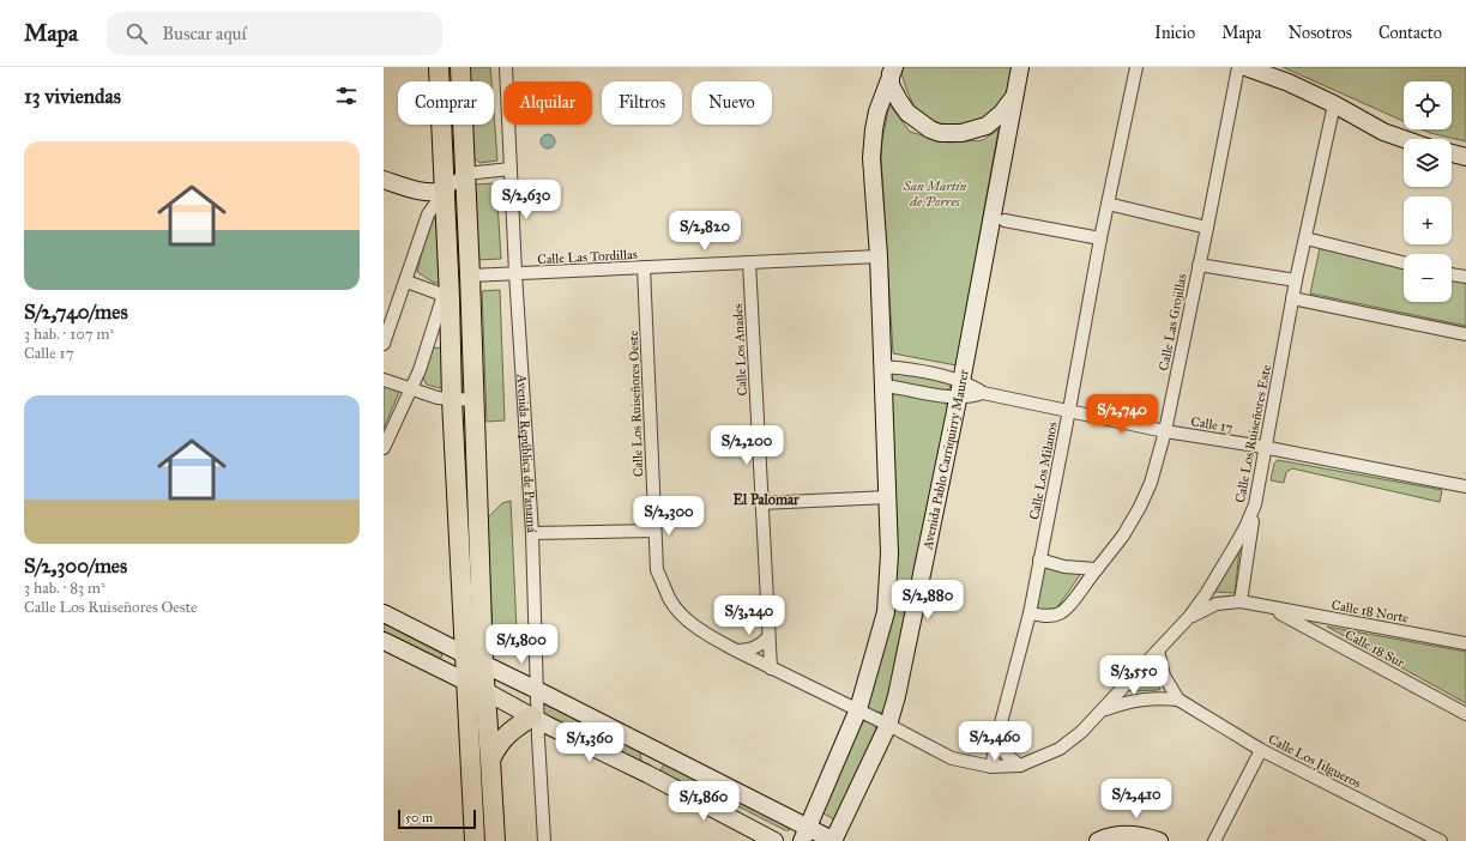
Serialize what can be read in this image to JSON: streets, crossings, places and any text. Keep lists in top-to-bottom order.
{
  "streets": {
    "main road": ["Avenida Pablo Carriquirry Maurer"],
    "street": [
      "Calle Las Tordillas",
      "Calle Las Grojillas",
      "Calle Los Anades",
      "Calle Los Ruiseñores Oeste",
      "Calle 17",
      "Calle Los Ruiseñores Este",
      "Avenida República de Panamá",
      "Calle Los Milanos",
      "Calle 18 Norte",
      "Calle 18 Sur",
      "Calle Los Jilgueros"
    ]
  },
  "crossings": [
    ["Calle Las Tordillas", "Calle Los Anades"],
    ["Calle Las Tordillas", "Calle Los Ruiseñores Oeste"],
    ["Calle Las Tordillas", "Avenida República de Panamá"],
    ["Calle Las Grojillas", "Calle 17"],
    ["Calle Las Grojillas", "Calle Los Milanos"],
    ["Calle Los Anades", "Calle Los Ruiseñores Oeste"],
    ["Calle Los Ruiseñores Oeste", "Calle Los Ruiseñores Este"],
    ["Calle Los Ruiseñores Oeste", "Avenida Pablo Carriquirry Maurer"],
    ["Calle 17", "Calle Los Ruiseñores Este"],
    ["Calle 17", "Avenida Pablo Carriquirry Maurer"],
    ["Calle 17", "Calle Los Milanos"],
    ["Calle Los Ruiseñores Este", "Avenida Pablo Carriquirry Maurer"],
    ["Calle Los Ruiseñores Este", "Calle Los Milanos"],
    ["Calle Los Ruiseñores Este", "Calle 18 Norte"],
    ["Calle Los Ruiseñores Este", "Calle Los Jilgueros"],
    ["Calle 18 Norte", "Calle 18 Sur"]
  ],
  "districts": ["El Palomar"],
  "parks": ["San Martín de Porres"],
  "scale_bar": "50 m",
  "page": {
    "header": "Mapa",
    "search": "Buscar aquí",
    "nav": [
      "Inicio",
      "Mapa",
      "Nosotros",
      "Contacto"
    ],
    "heading": "13 viviendas",
    "map_buttons": ["+", "−"],
    "chip": [
      "Comprar",
      "Alquilar",
      "Filtros",
      "Nuevo"
    ],
    "list": [
      {
        "name": "S/2,740/mes",
        "note": "3 hab. · 107 m² · Calle 17"
      },
      {
        "name": "S/2,300/mes",
        "note": "3 hab. · 83 m² · Calle Los Ruiseñores Oeste"
      }
    ],
    "price": [
      "S/2,630",
      "S/2,820",
      "S/2,740",
      "S/2,200",
      "S/2,300",
      "S/2,880",
      "S/3,240",
      "S/1,800",
      "S/3,550",
      "S/2,460",
      "S/1,360",
      "S/2,410",
      "S/1,860"
    ],
    "scale": "50 m"
  }
}
